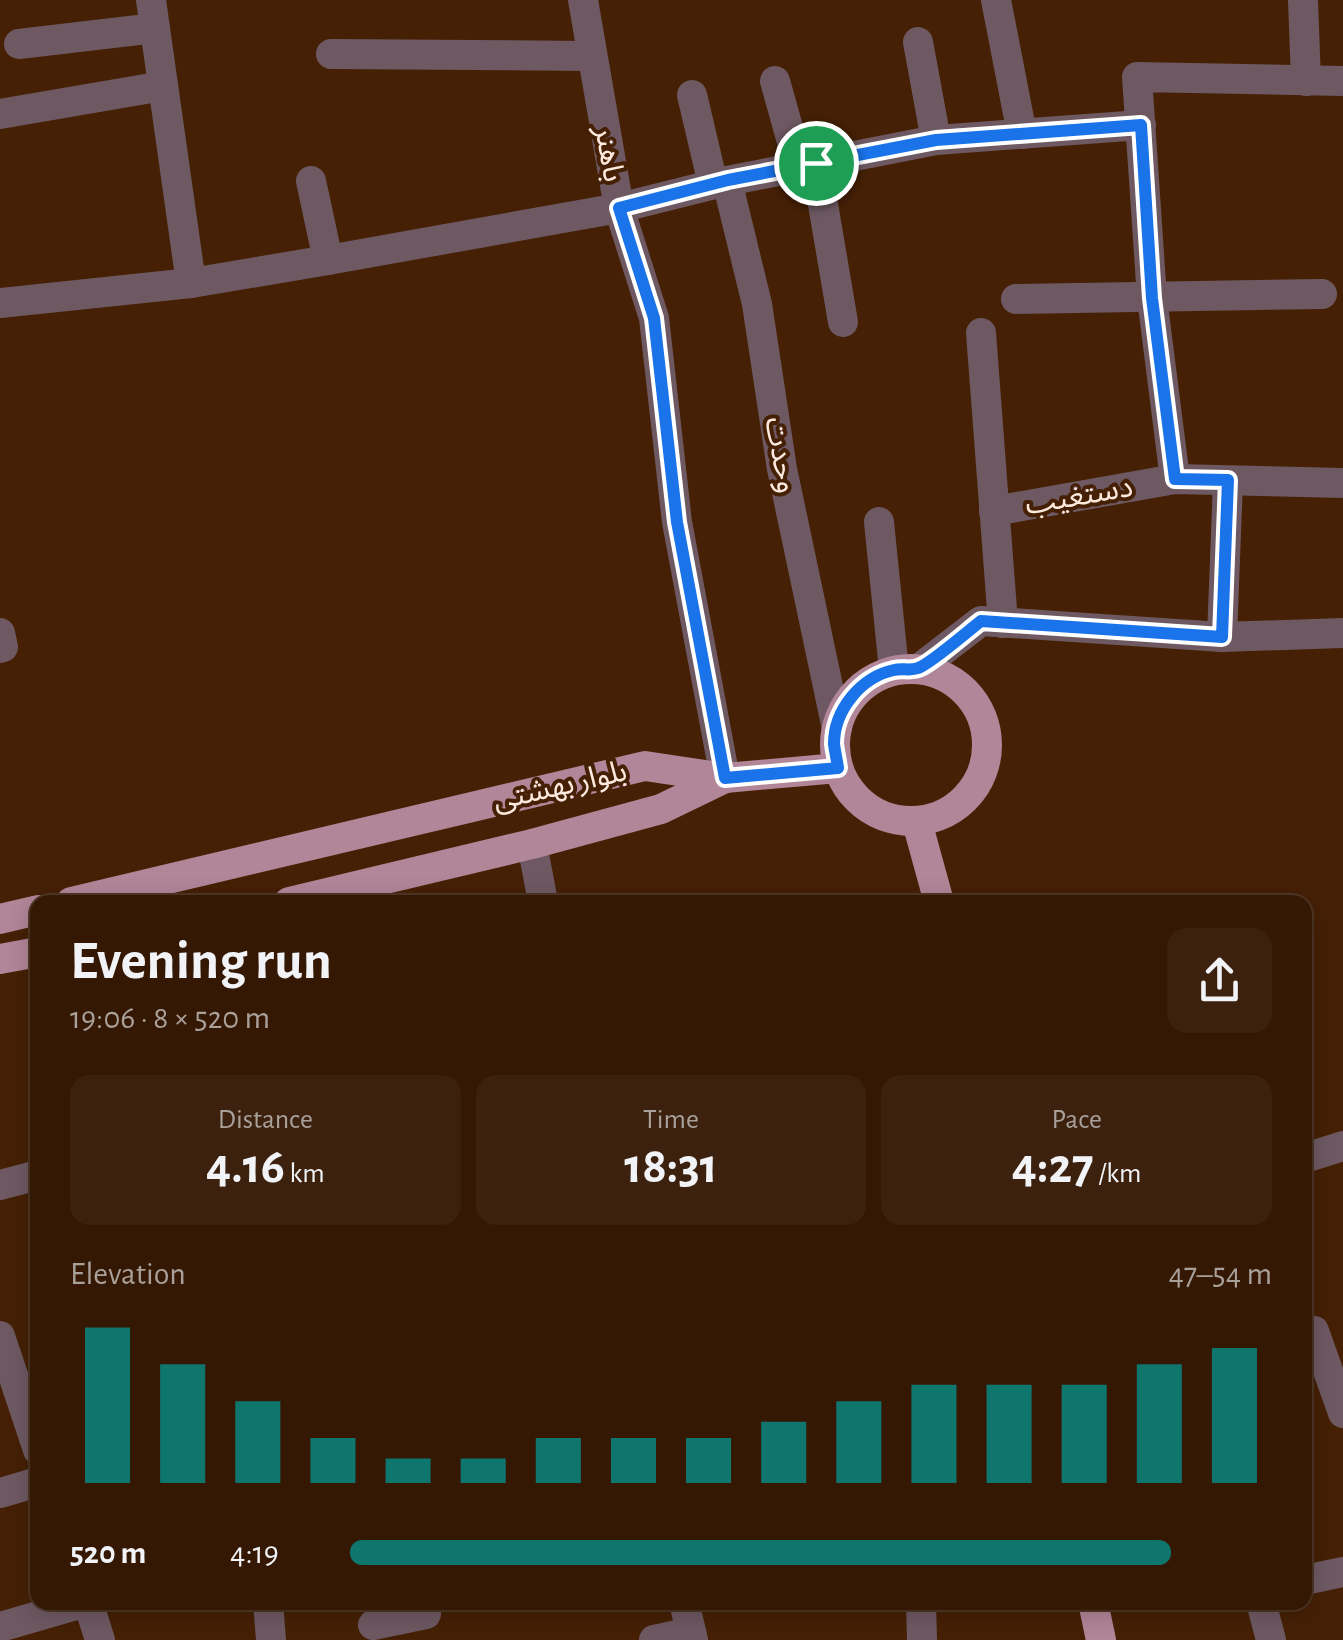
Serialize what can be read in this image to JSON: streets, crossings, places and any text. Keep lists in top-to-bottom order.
{
  "streets": {
    "main road": ["بلوار بهشتی"],
    "street": ["باهنر", "وحدت", "دستغیب"]
  },
  "crossings": [
    ["باهنر", "بلوار بهشتی"]
  ],
  "page": {
    "heading": ["Evening run", "19:06 · 8 × 520 m"],
    "stats": [
      ["Distance", "4.16 km"],
      ["Time", "18:31"],
      ["Pace", "4:27 /km"]
    ],
    "chart": ["Elevation", "47–54 m"],
    "list": [
      {
        "name": "520 m",
        "note": "4:19"
      }
    ]
  }
}
